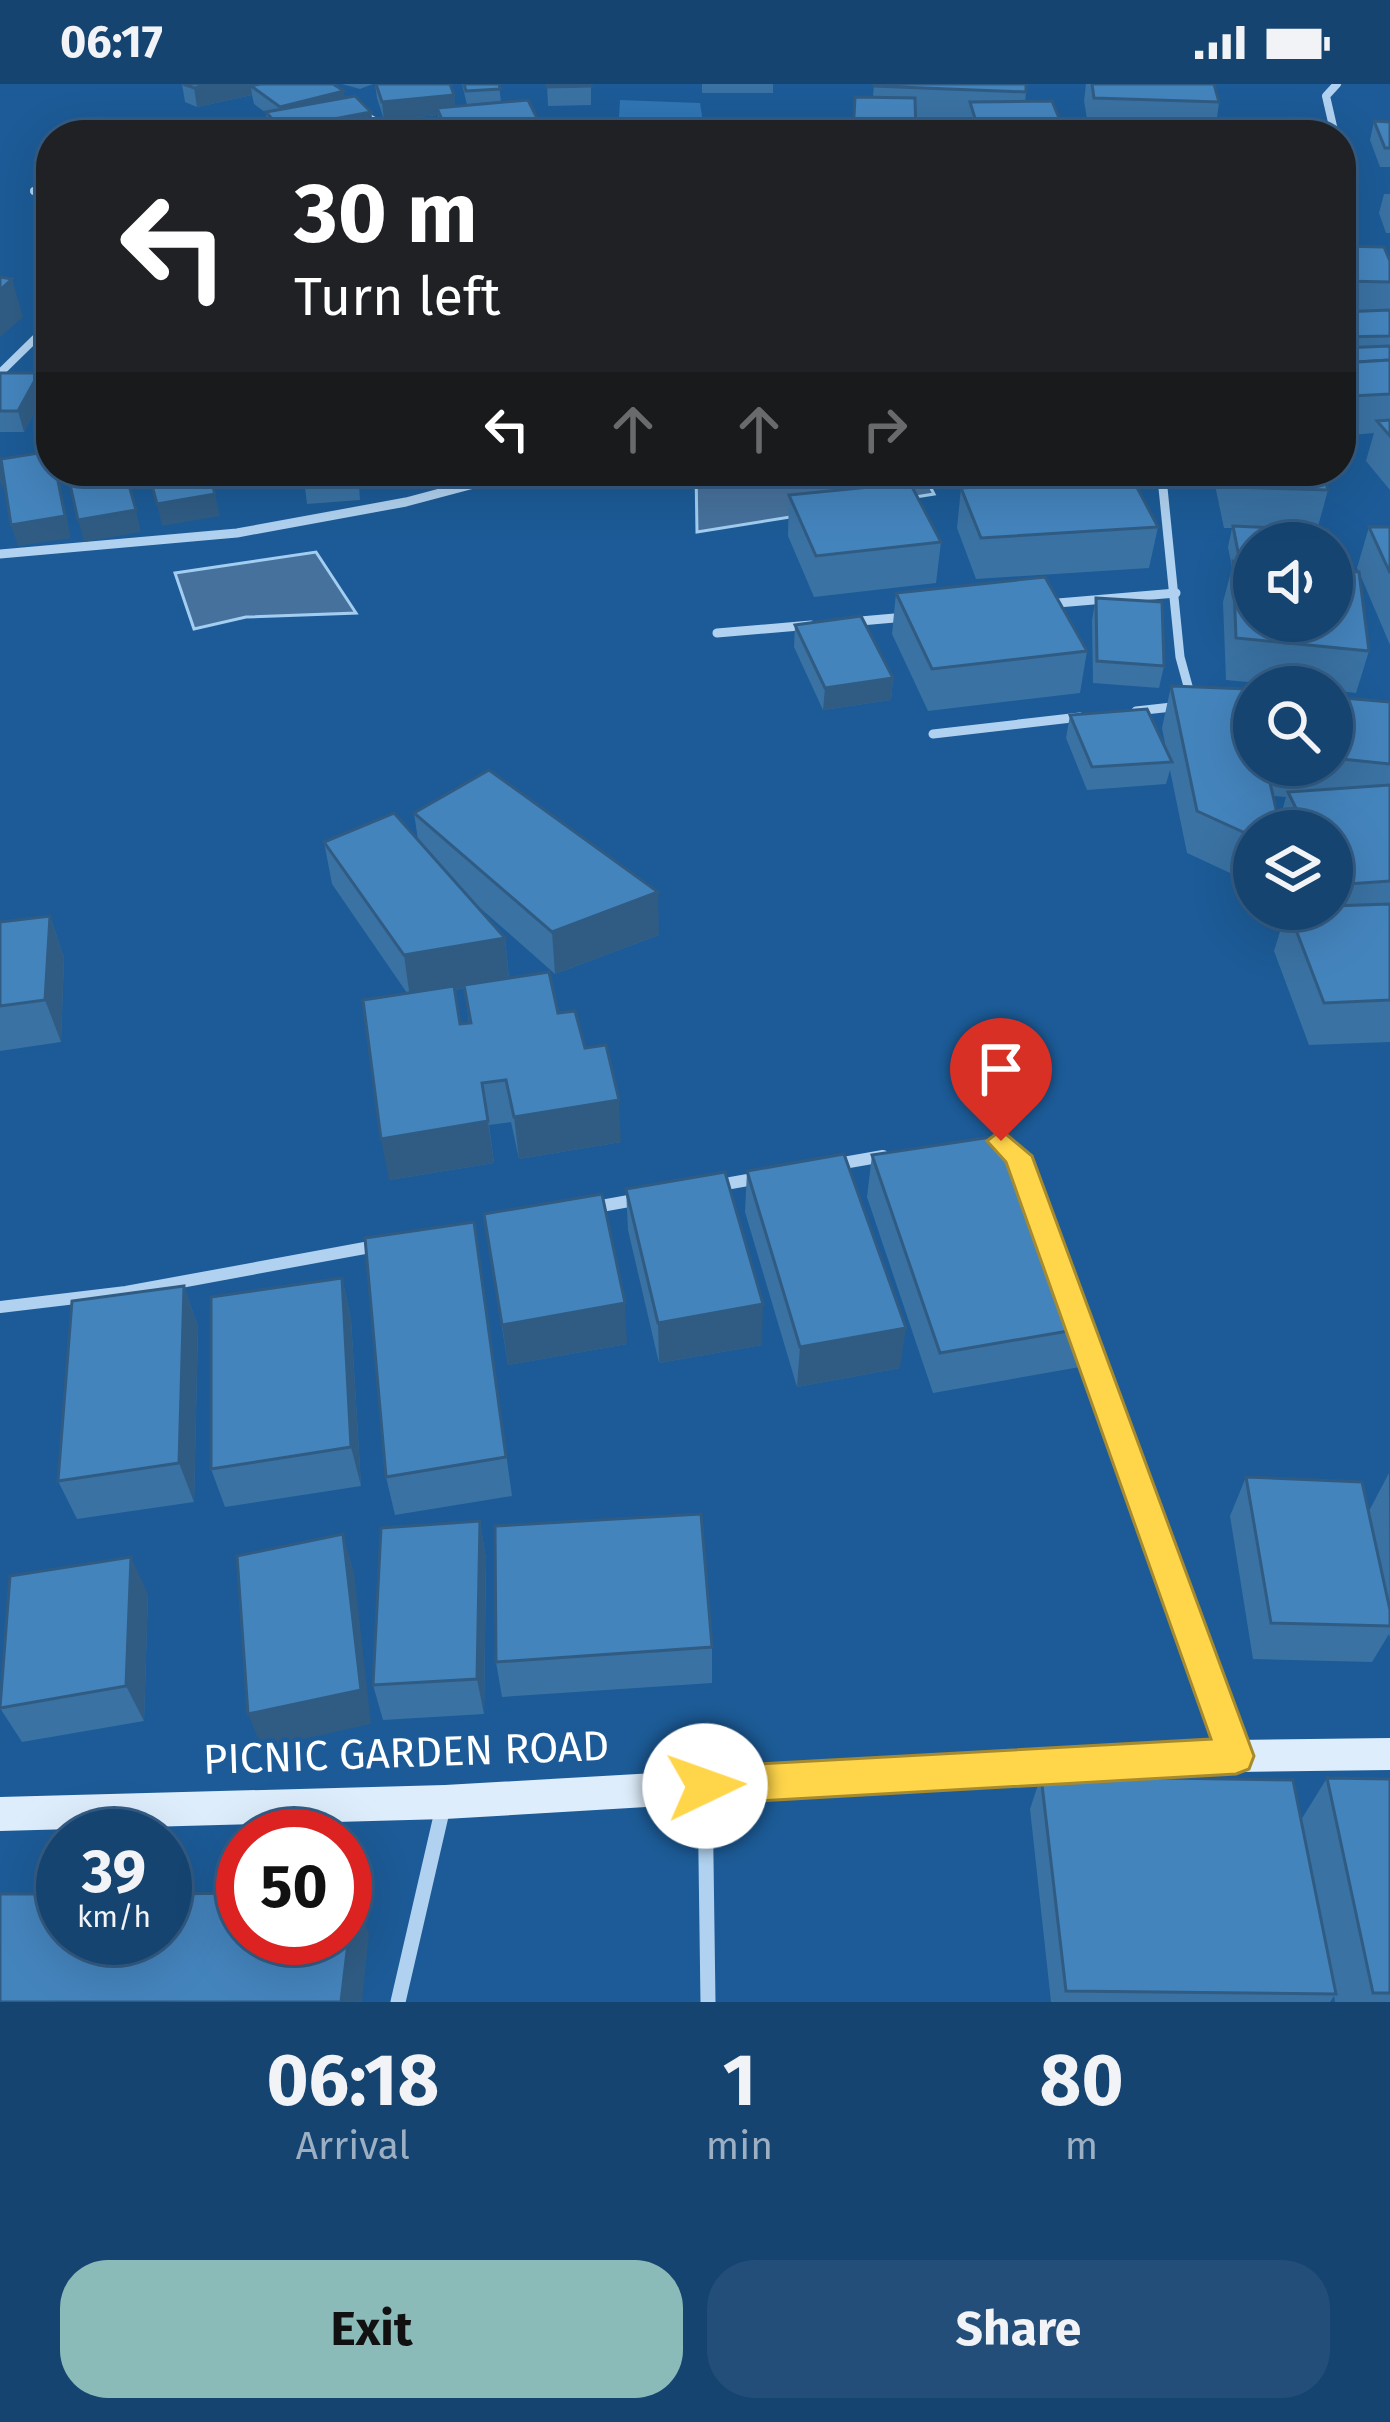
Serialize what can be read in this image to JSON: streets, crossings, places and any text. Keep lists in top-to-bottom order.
{
  "streets": {
    "main road": ["PICNIC GARDEN ROAD"]
  },
  "page": {
    "status": "06:17",
    "turn": ["30 m", "Turn left"],
    "speed": "39 km/h",
    "limit": "50",
    "eta": [
      "06:18",
      "Arrival",
      "1",
      "min",
      "80",
      "m"
    ],
    "buttons": ["Exit", "Share"]
  }
}
